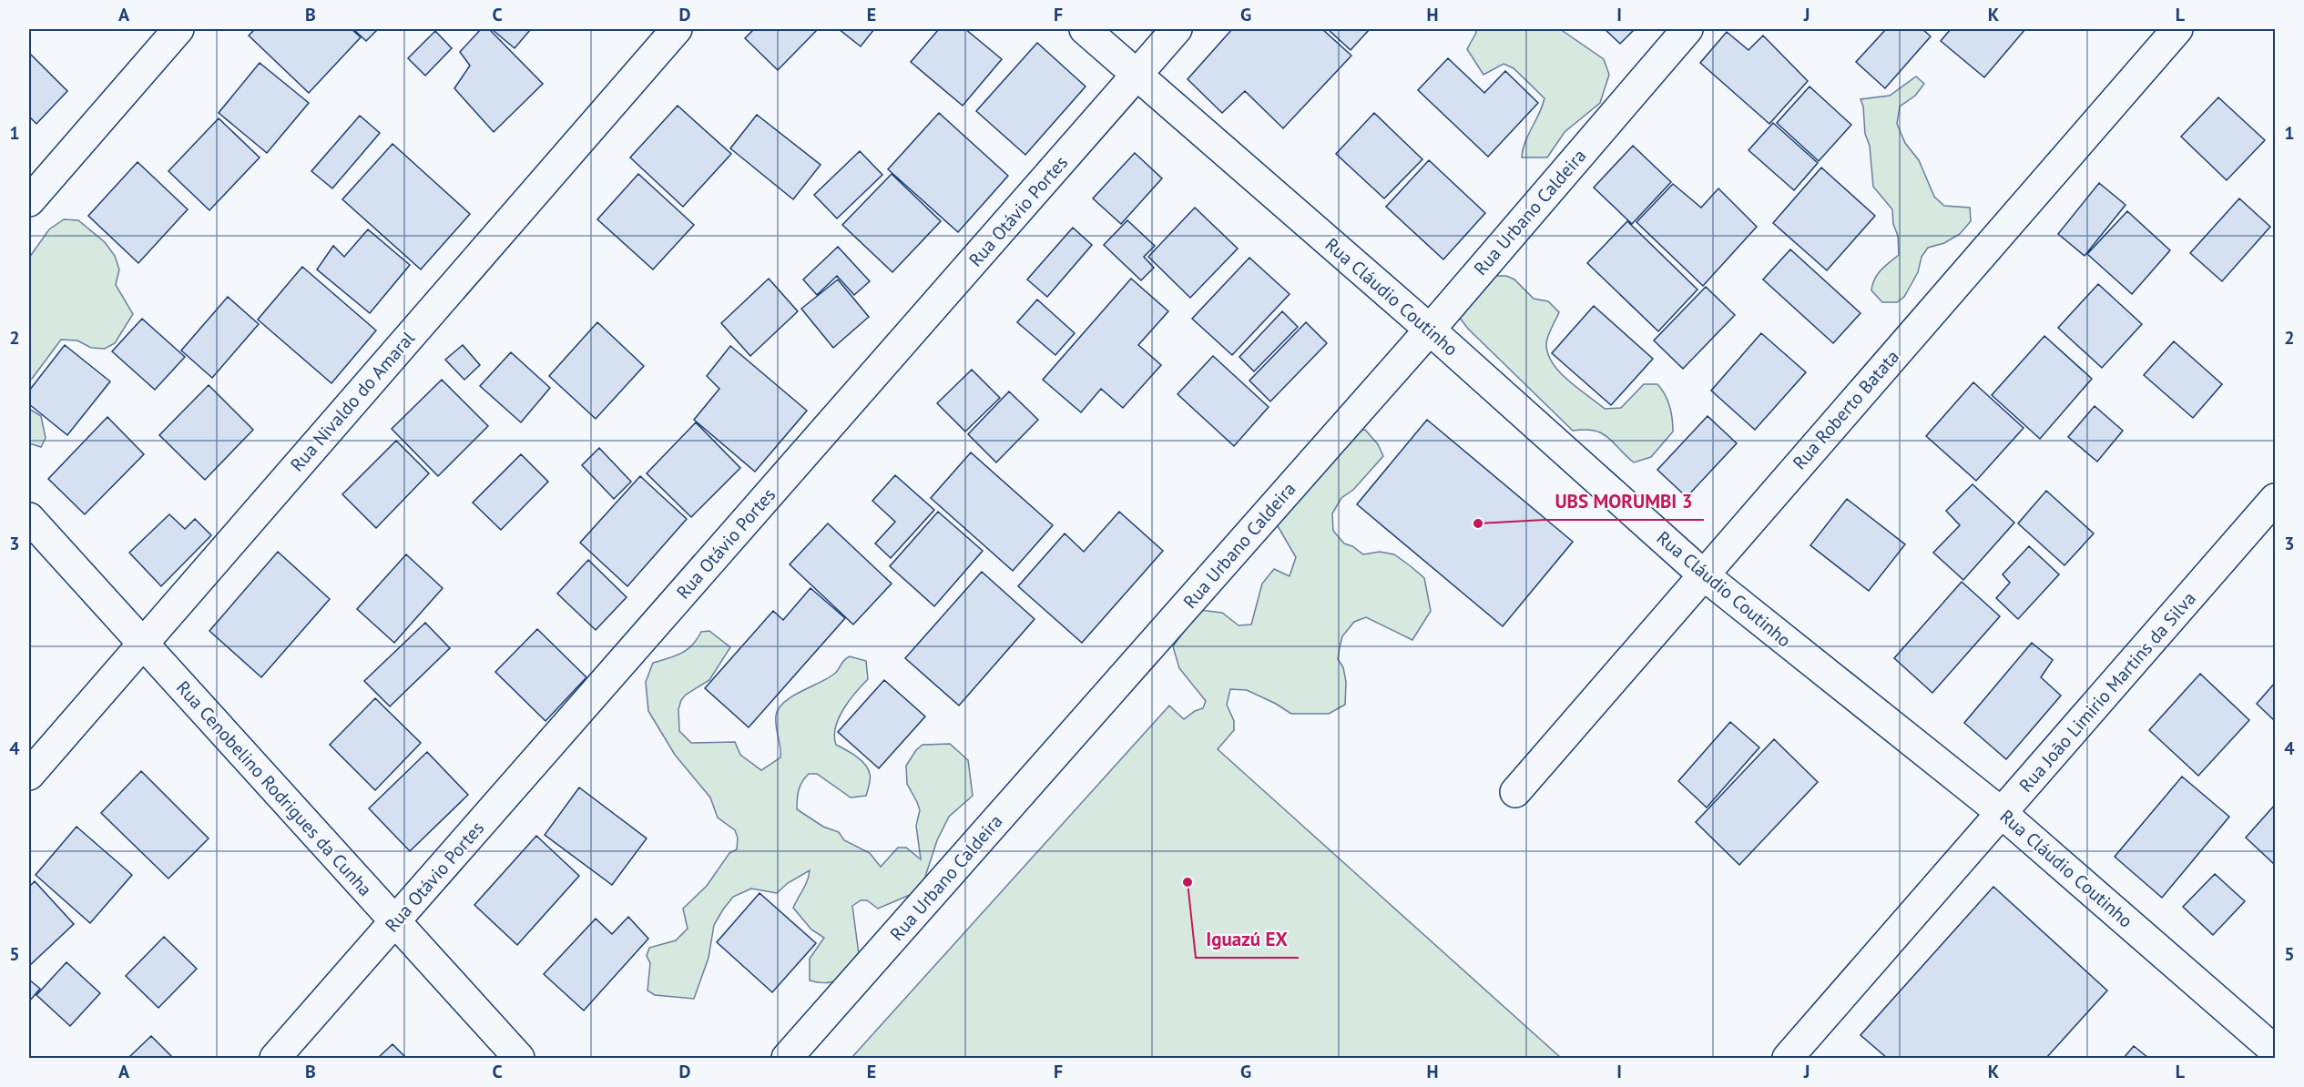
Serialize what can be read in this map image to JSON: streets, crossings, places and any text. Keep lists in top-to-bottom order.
{
  "streets": {
    "street": [
      "Rua Otávio Portes",
      "Rua Urbano Caldeira",
      "Rua Cláudio Coutinho",
      "Rua Nivaldo do Amaral",
      "Rua Roberto Batata",
      "Rua João Limirio Martins da Silva",
      "Rua Cenobelino Rodrigues da Cunha"
    ]
  },
  "crossings": [
    ["Rua Otávio Portes", "Rua Cláudio Coutinho"],
    ["Rua Otávio Portes", "Rua Cenobelino Rodrigues da Cunha"],
    ["Rua Urbano Caldeira", "Rua Cláudio Coutinho"],
    ["Rua Cláudio Coutinho", "Rua Roberto Batata"],
    ["Rua Cláudio Coutinho", "Rua João Limirio Martins da Silva"],
    ["Rua Nivaldo do Amaral", "Rua Cenobelino Rodrigues da Cunha"]
  ],
  "places": ["UBS MORUMBI 3", "Iguazú EX"],
  "grid": {
    "columns": [
      "A",
      "B",
      "C",
      "D",
      "E",
      "F",
      "G",
      "H",
      "I",
      "J",
      "K",
      "L"
    ],
    "rows": [
      "1",
      "2",
      "3",
      "4",
      "5"
    ]
  }
}
